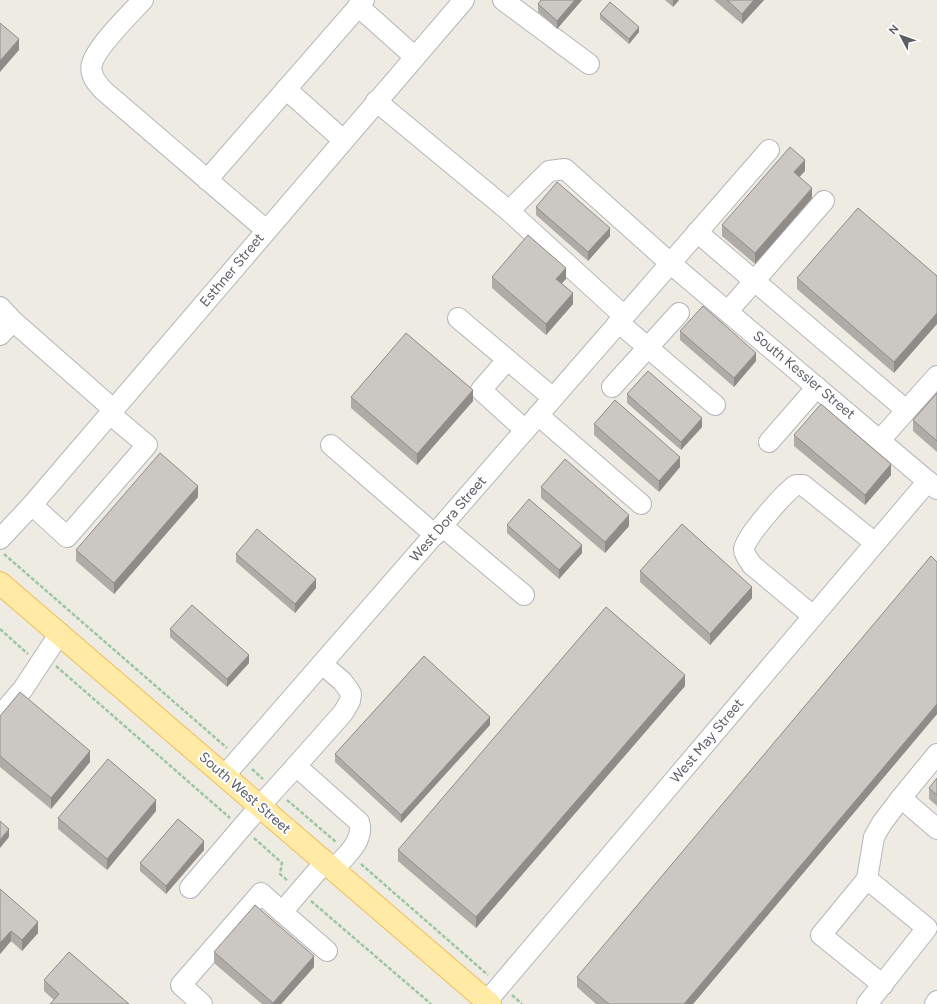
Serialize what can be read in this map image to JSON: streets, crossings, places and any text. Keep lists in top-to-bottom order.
{
  "streets": {
    "main road": ["South West Street"],
    "street": [
      "Esthner Street",
      "South Kessler Street",
      "West Dora Street",
      "West May Street"
    ]
  },
  "crossings": [
    ["South Kessler Street", "West Dora Street"],
    ["South Kessler Street", "West May Street"],
    ["West Dora Street", "South West Street"],
    ["West May Street", "South West Street"]
  ],
  "north": "top left"
}
